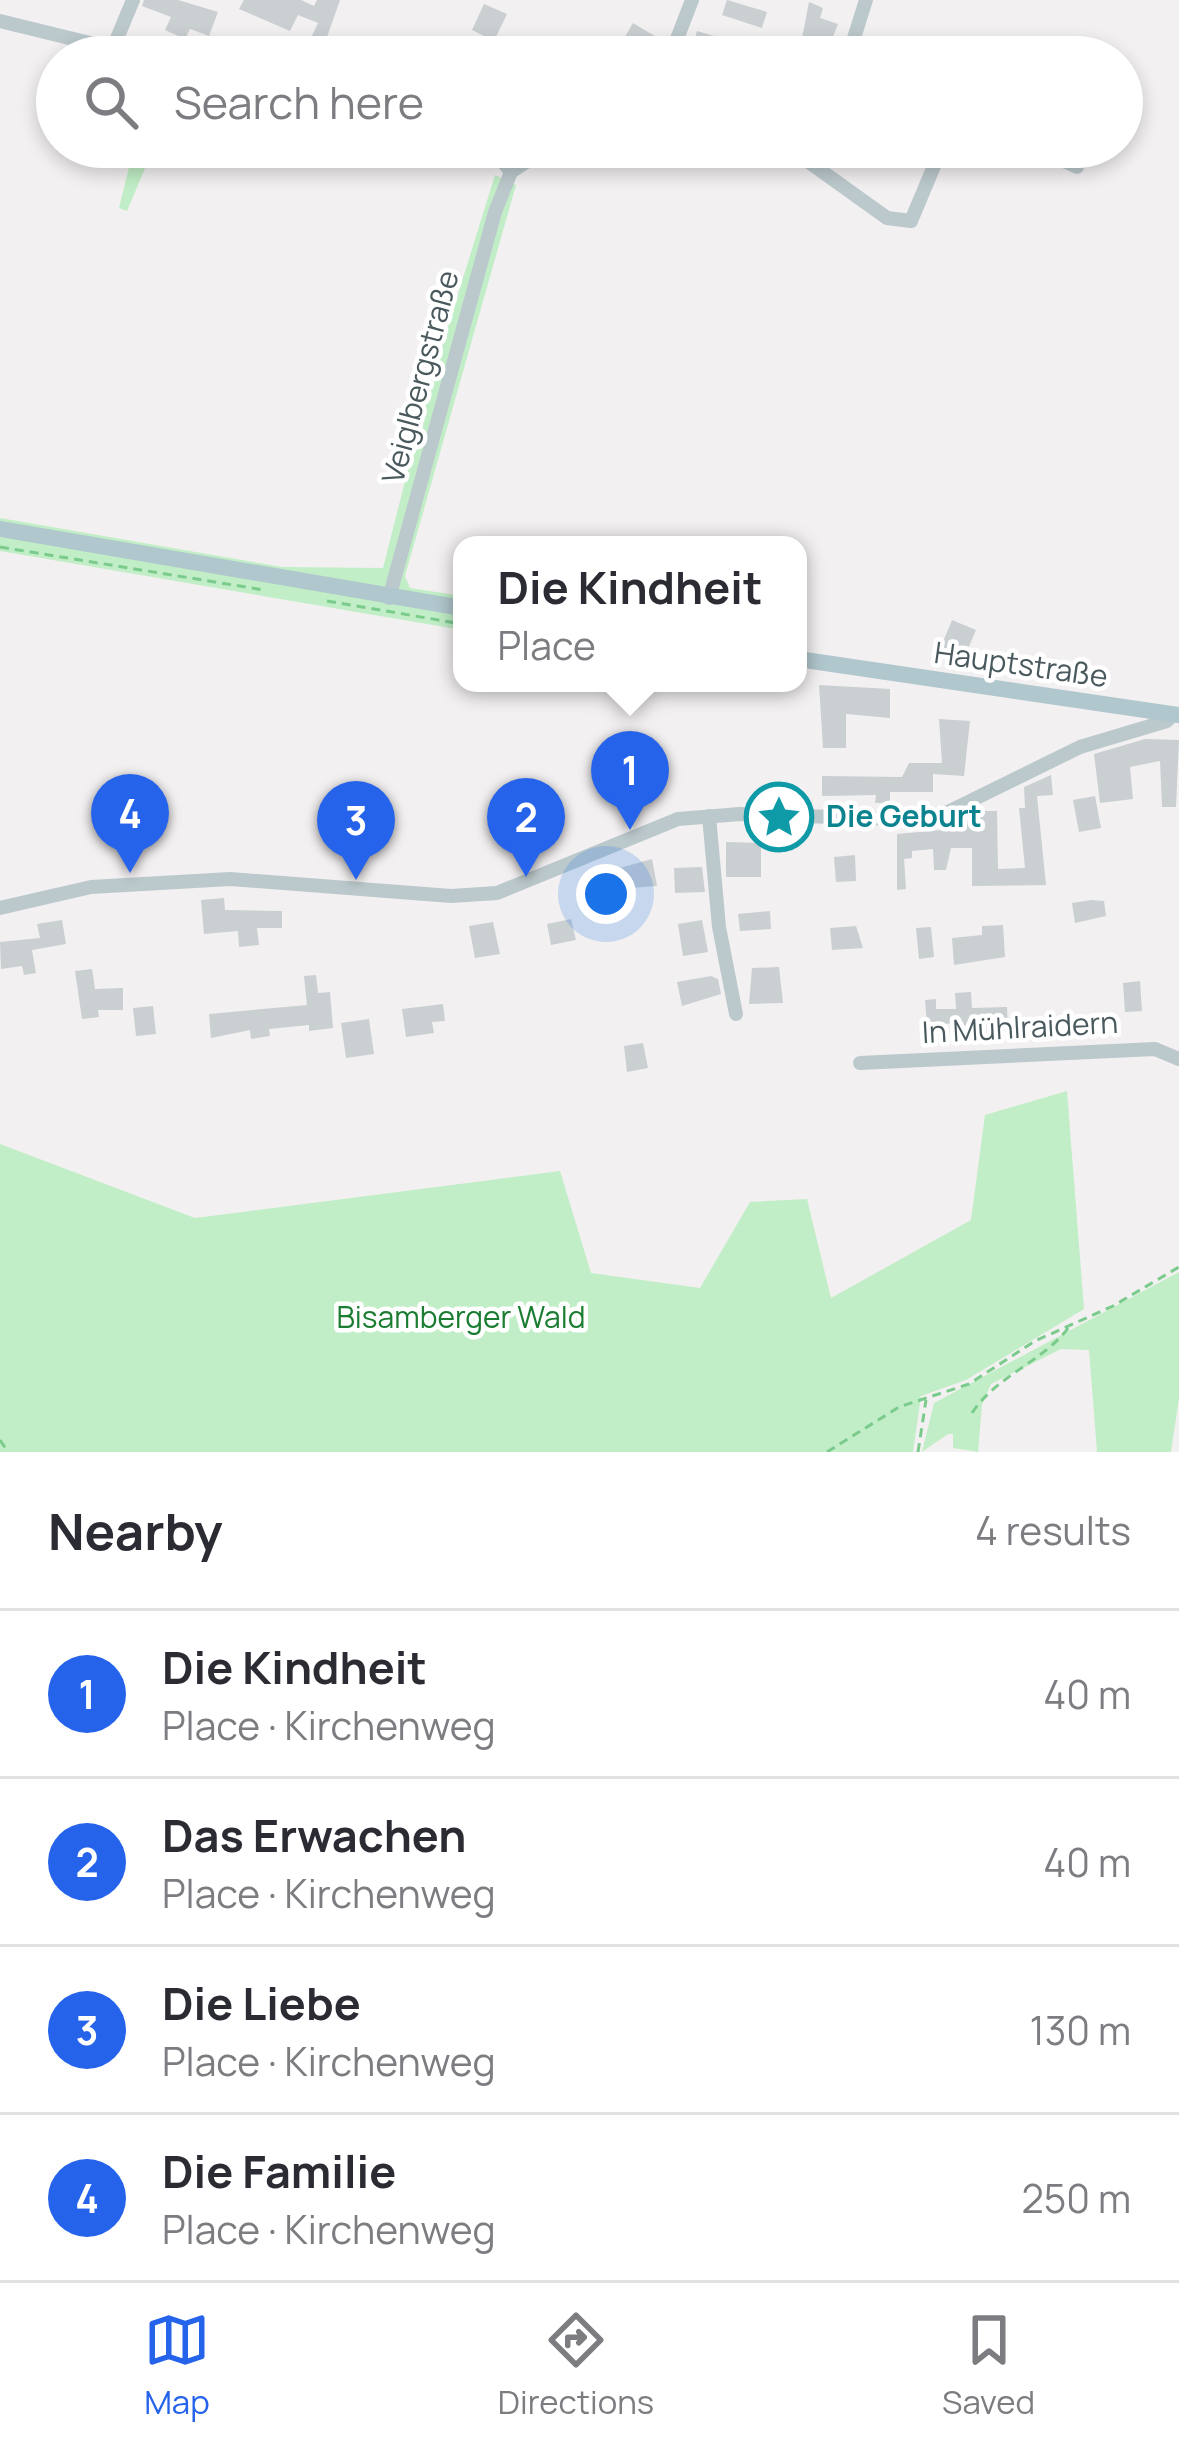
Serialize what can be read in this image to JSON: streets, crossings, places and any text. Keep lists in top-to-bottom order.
{
  "streets": {
    "main road": ["Hauptstraße"],
    "street": ["Veiglbergstraße", "In Mühlraidern"]
  },
  "parks": ["Bisamberger Wald"],
  "places": {
    "place": ["Die Geburt"]
  },
  "page": {
    "search": "Search here",
    "popup": ["Die Kindheit", "Place"],
    "pins": [
      "1",
      "4",
      "2",
      "3"
    ],
    "heading": ["Nearby", "4 results"],
    "list": [
      {
        "mark": "1",
        "name": "Die Kindheit",
        "note": "Place · Kirchenweg",
        "value": "40 m"
      },
      {
        "mark": "2",
        "name": "Das Erwachen",
        "note": "Place · Kirchenweg",
        "value": "40 m"
      },
      {
        "mark": "3",
        "name": "Die Liebe",
        "note": "Place · Kirchenweg",
        "value": "130 m"
      },
      {
        "mark": "4",
        "name": "Die Familie",
        "note": "Place · Kirchenweg",
        "value": "250 m"
      }
    ],
    "nav": ["Map", "Directions", "Saved"]
  }
}
